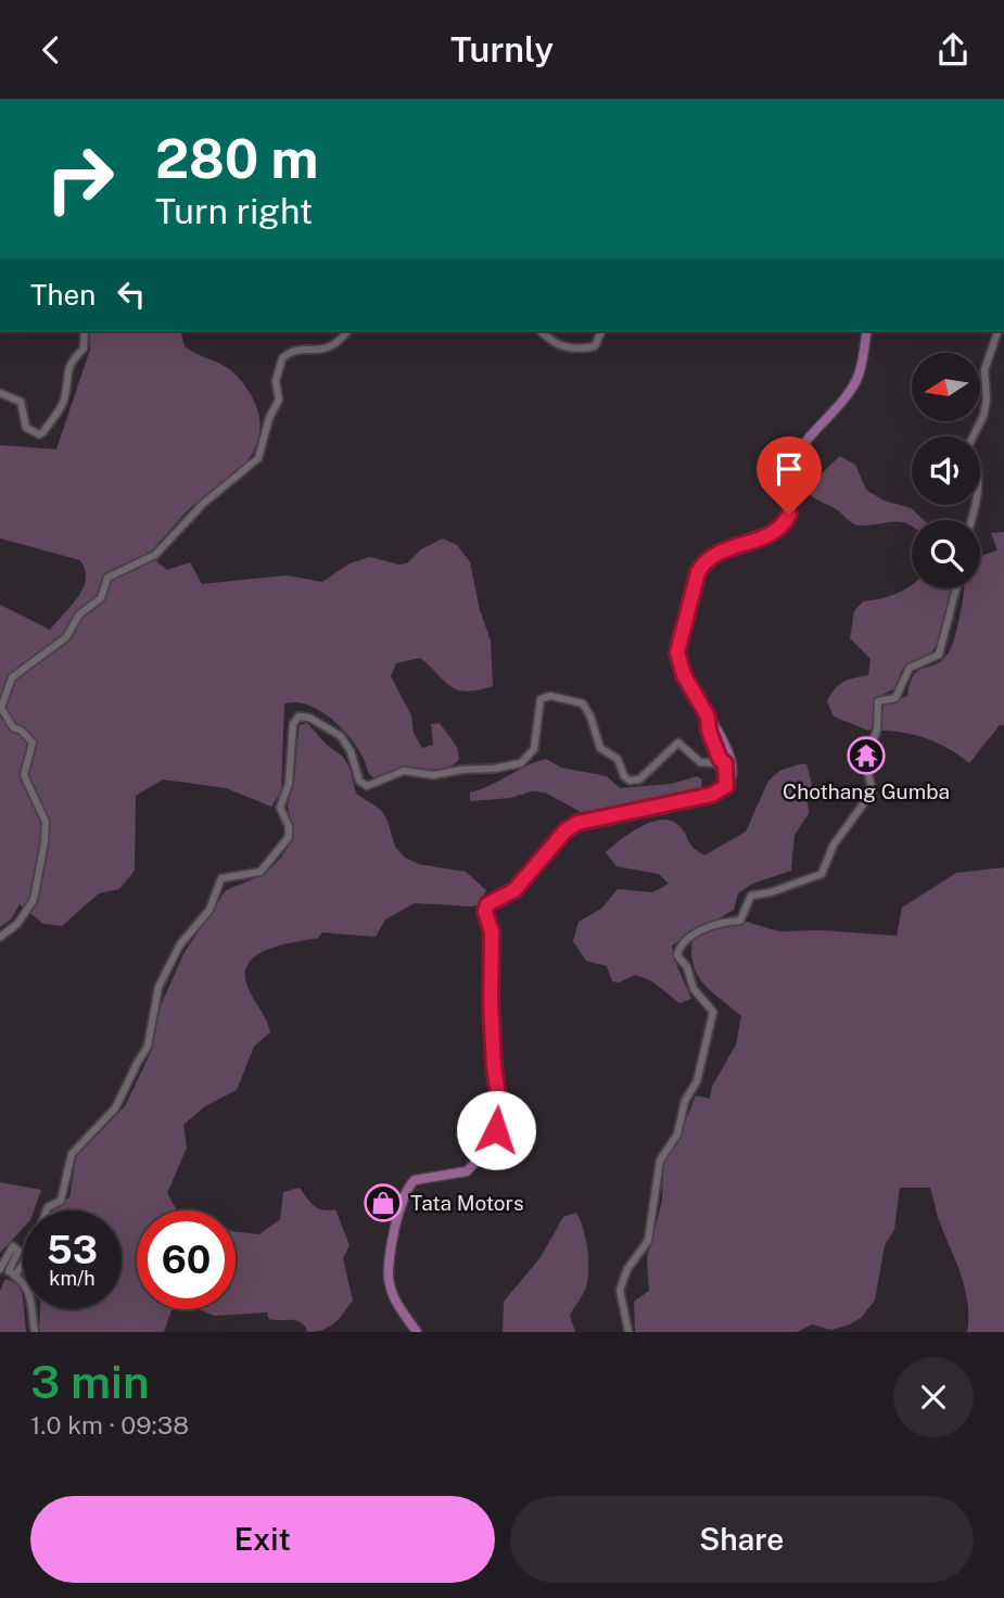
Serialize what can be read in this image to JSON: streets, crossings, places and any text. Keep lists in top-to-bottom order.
{
  "places": {
    "temple": ["Chothang Gumba"],
    "shop": ["Tata Motors"]
  },
  "north": "left",
  "page": {
    "header": "Turnly",
    "turn": ["280 m", "Turn right"],
    "then": "Then",
    "speed": "53 km/h",
    "limit": "60",
    "heading": ["3 min", "1.0 km · 09:38"],
    "buttons": ["Exit", "Share"]
  }
}
